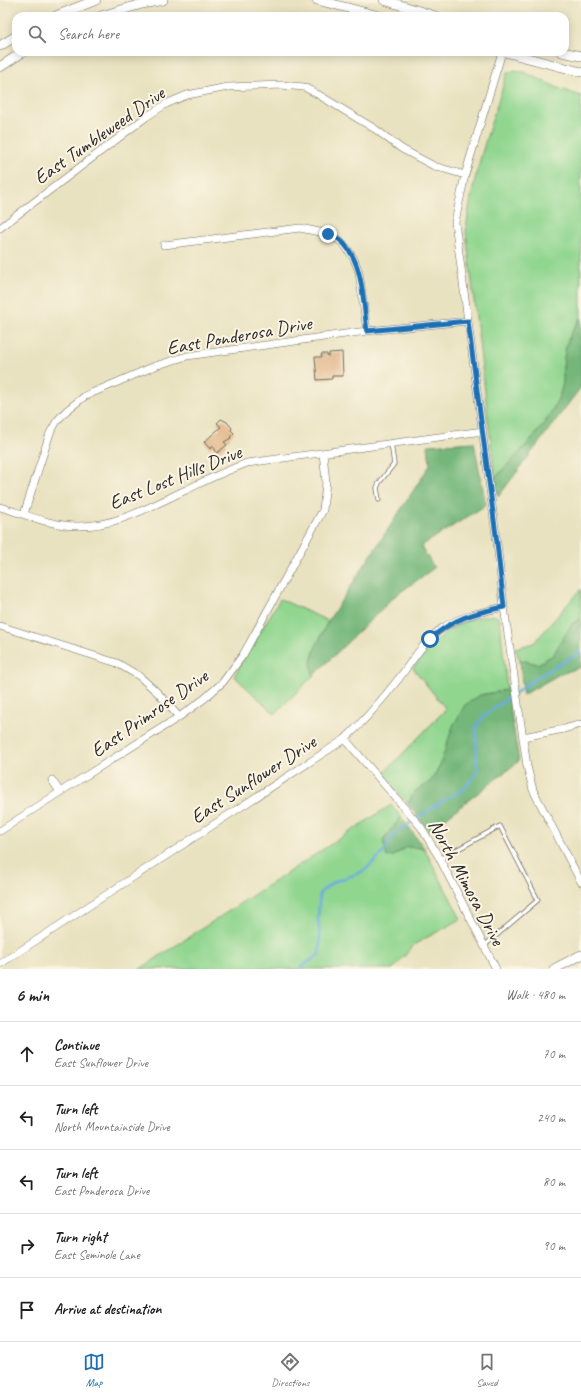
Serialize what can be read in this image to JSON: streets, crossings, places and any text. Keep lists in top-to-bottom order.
{
  "streets": {
    "street": [
      "East Tumbleweed Drive",
      "East Ponderosa Drive",
      "East Lost Hills Drive",
      "East Primrose Drive",
      "East Sunflower Drive",
      "North Mimosa Drive"
    ]
  },
  "crossings": [
    ["East Ponderosa Drive", "East Lost Hills Drive"],
    ["East Lost Hills Drive", "East Primrose Drive"],
    ["East Sunflower Drive", "North Mimosa Drive"]
  ],
  "page": {
    "search": "Search here",
    "heading": ["6 min", "Walk · 480 m"],
    "list": [
      ["Continue", "East Sunflower Drive", "70 m"],
      ["Turn left", "North Mountainside Drive", "240 m"],
      ["Turn left", "East Ponderosa Drive", "80 m"],
      ["Turn right", "East Seminole Lane", "90 m"],
      "Arrive at destination"
    ],
    "nav": ["Map", "Directions", "Saved"]
  }
}
